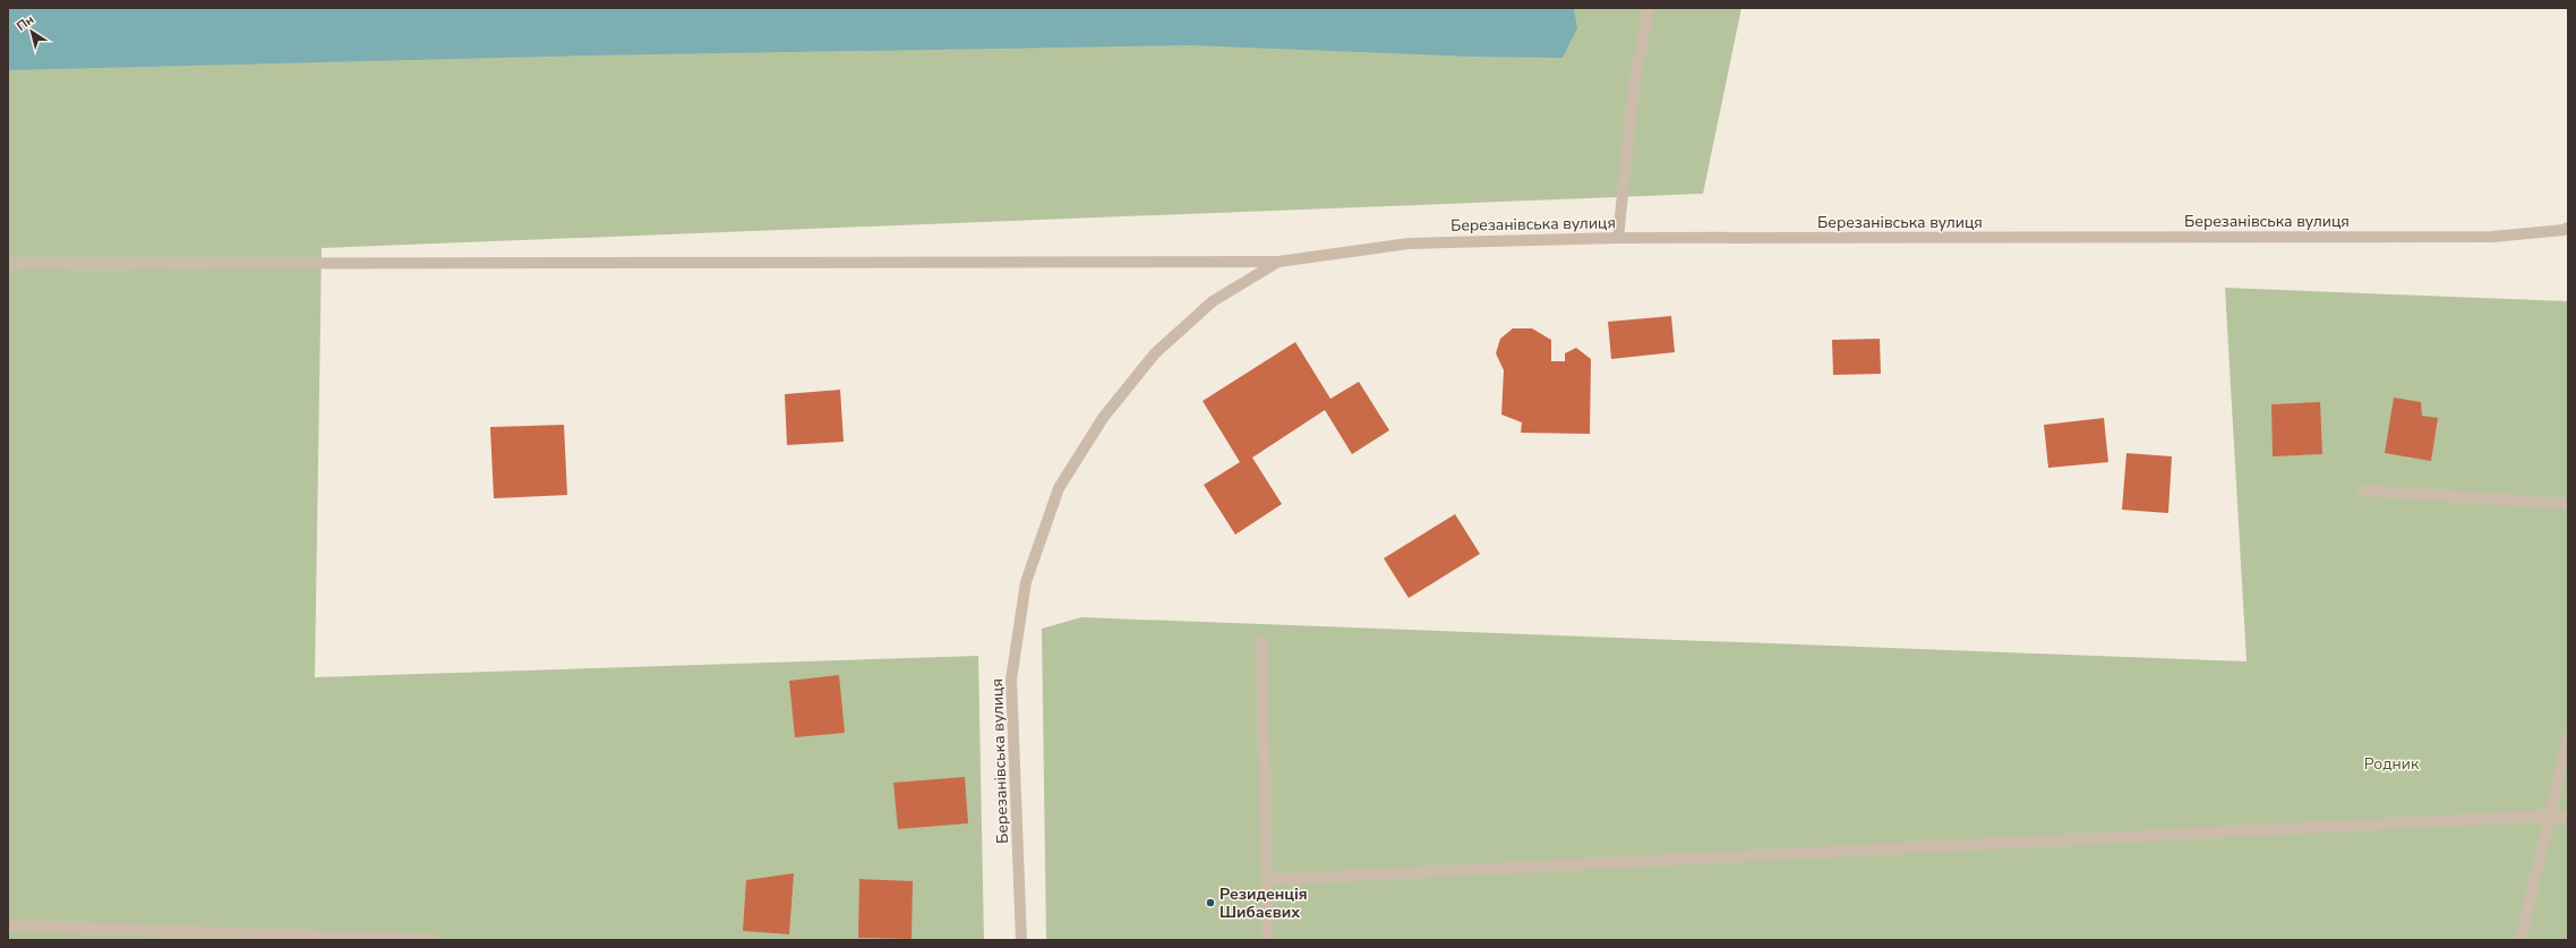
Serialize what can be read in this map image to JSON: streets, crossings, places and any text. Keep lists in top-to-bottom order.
{
  "streets": {
    "street": ["Березанівська вулиця"]
  },
  "parks": ["Родник"],
  "places": ["Резиденція Шибаєвих"],
  "north": "top left"
}
